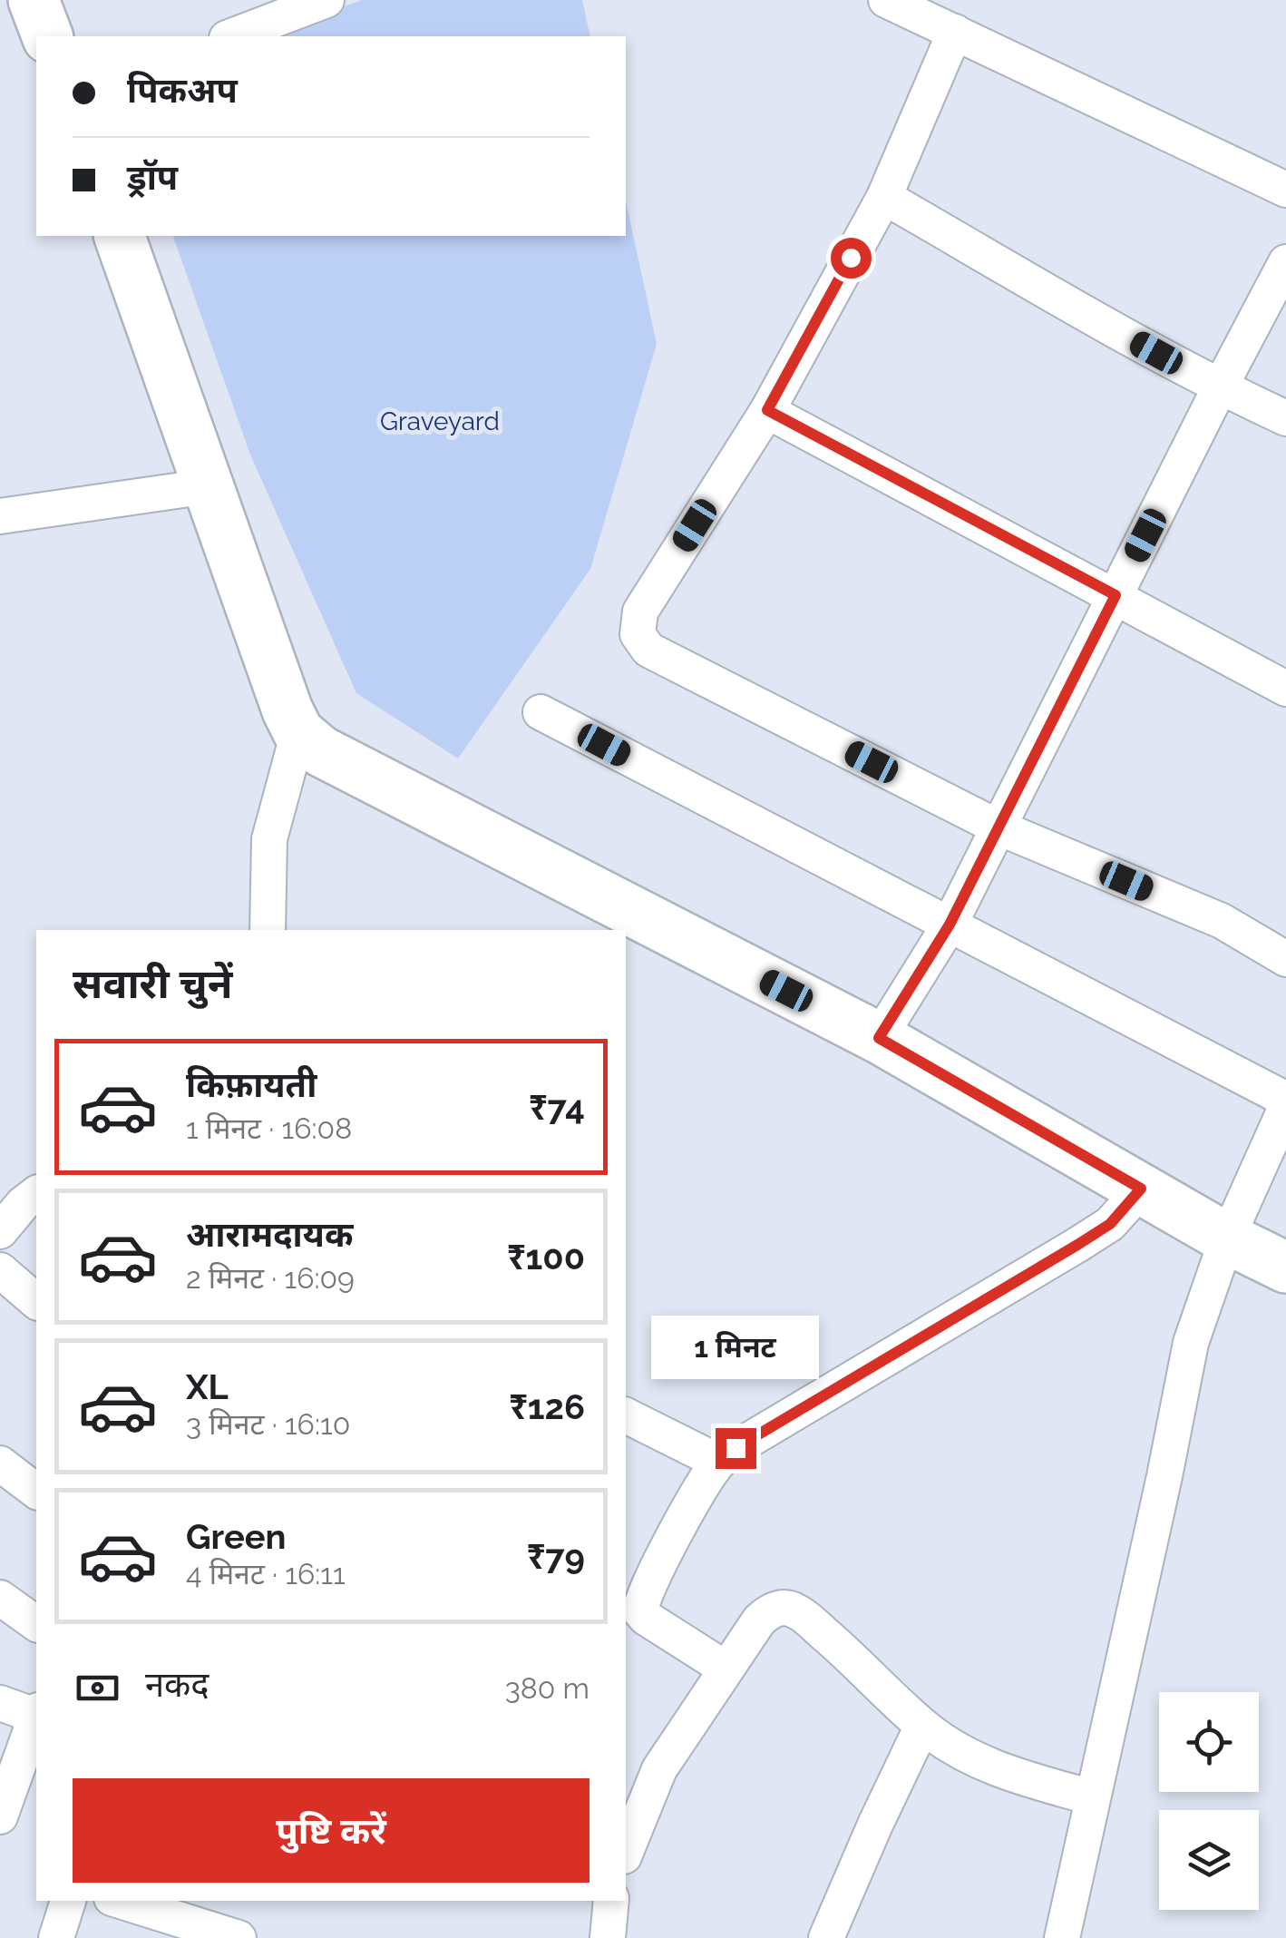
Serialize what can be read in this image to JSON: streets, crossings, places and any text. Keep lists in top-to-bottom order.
{
  "parks": ["Graveyard"],
  "page": {
    "banner": ["पिकअप", "ड्रॉप"],
    "heading": "सवारी चुनें",
    "list": [
      {
        "name": "किफ़ायती",
        "note": "1 मिनट · 16:08",
        "value": "₹74"
      },
      {
        "name": "आरामदायक",
        "note": "2 मिनट · 16:09",
        "value": "₹100"
      },
      {
        "name": "XL",
        "note": "3 मिनट · 16:10",
        "value": "₹126"
      },
      {
        "name": "Green",
        "note": "4 मिनट · 16:11",
        "value": "₹79"
      }
    ],
    "bubble": "1 मिनट",
    "pay": ["नकद", "380 m"],
    "buttons": "पुष्टि करें"
  }
}
